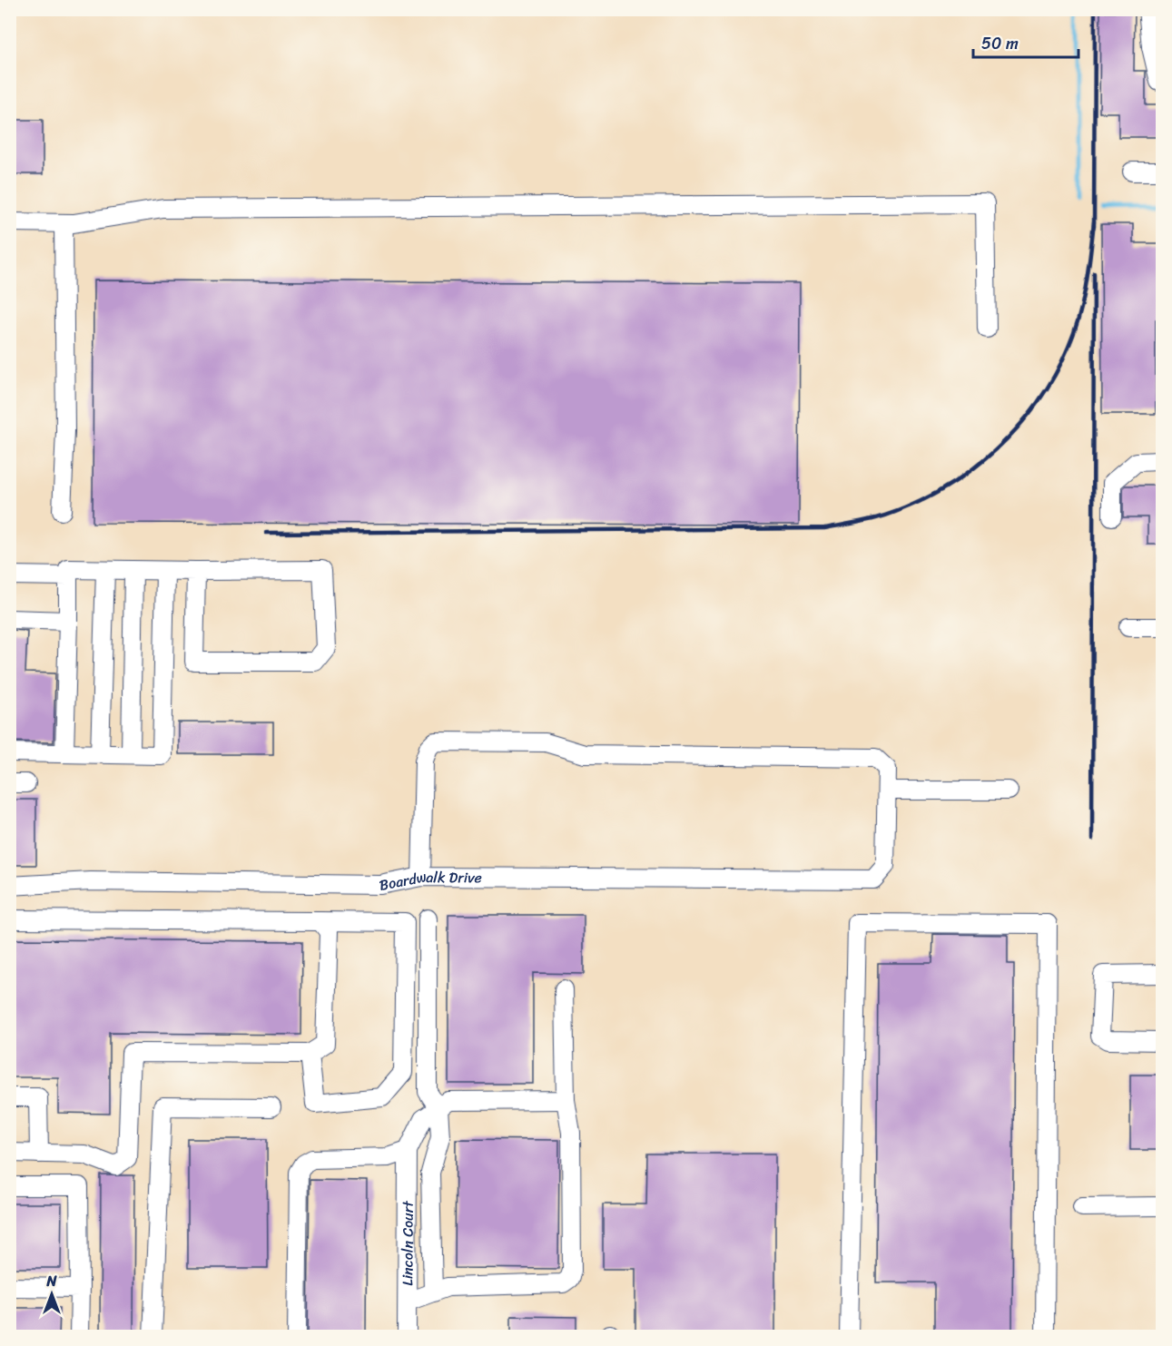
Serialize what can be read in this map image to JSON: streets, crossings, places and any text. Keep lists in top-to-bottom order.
{
  "streets": {
    "street": ["Boardwalk Drive", "Lincoln Court"]
  },
  "scale_bar": "50 m",
  "north": "top"
}
